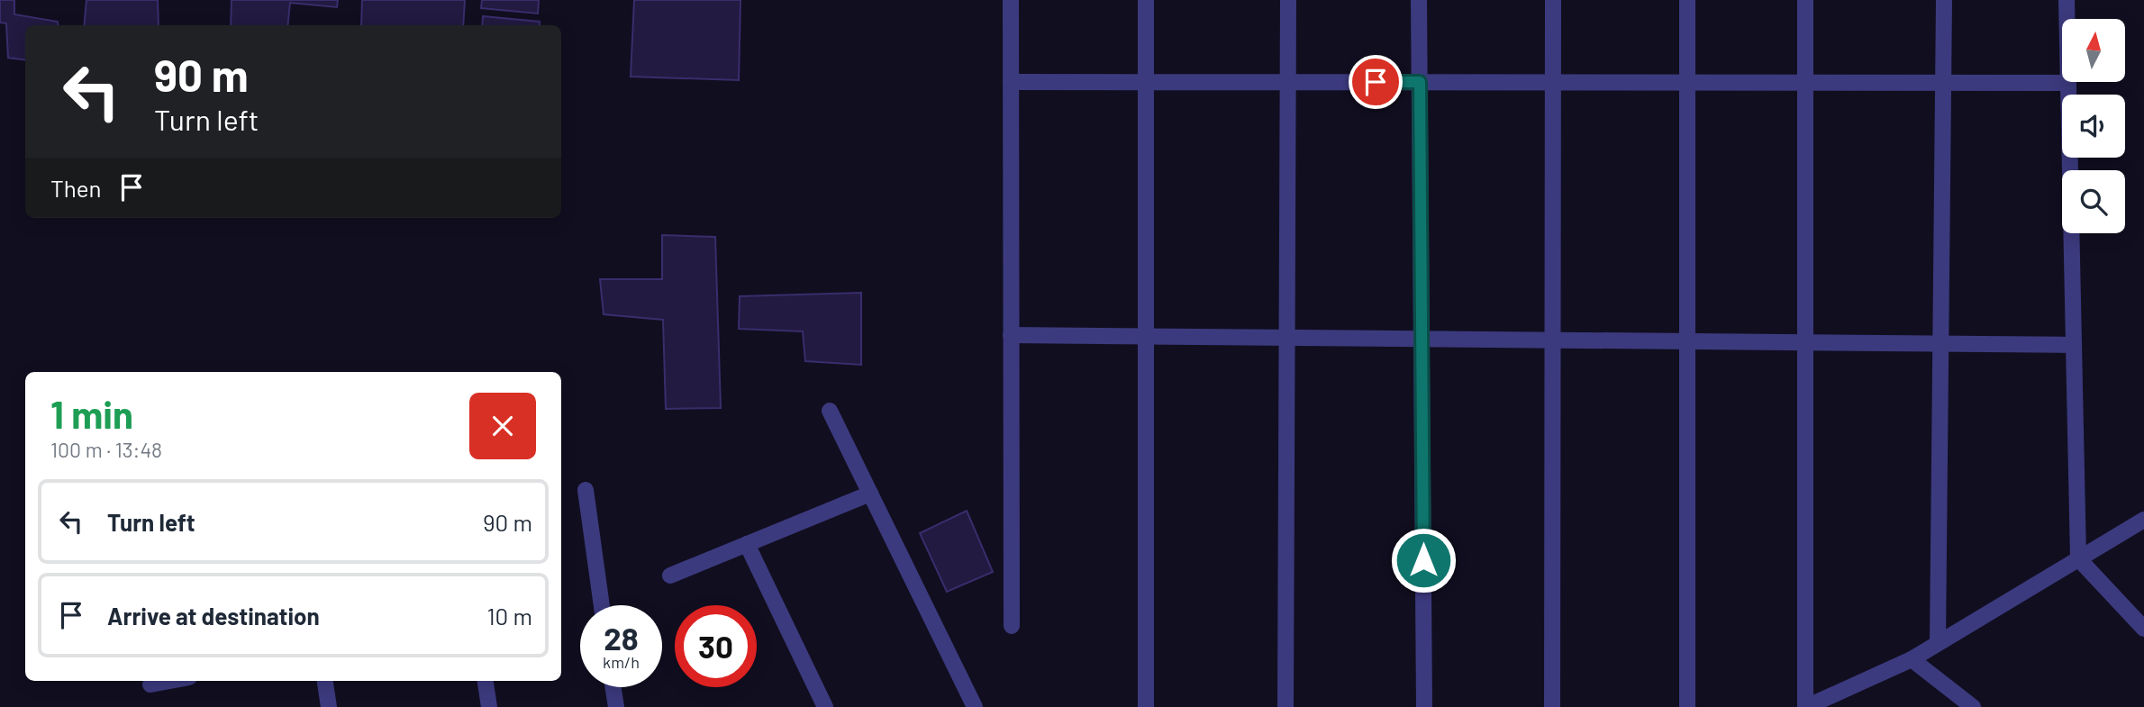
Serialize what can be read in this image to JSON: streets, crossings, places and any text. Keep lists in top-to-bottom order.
{
  "north": "top",
  "page": {
    "turn": ["90 m", "Turn left"],
    "then": "Then",
    "heading": ["1 min", "100 m · 13:48"],
    "list": [
      {
        "name": "Turn left",
        "value": "90 m"
      },
      {
        "name": "Arrive at destination",
        "value": "10 m"
      }
    ],
    "speed": "28 km/h",
    "limit": "30"
  }
}
